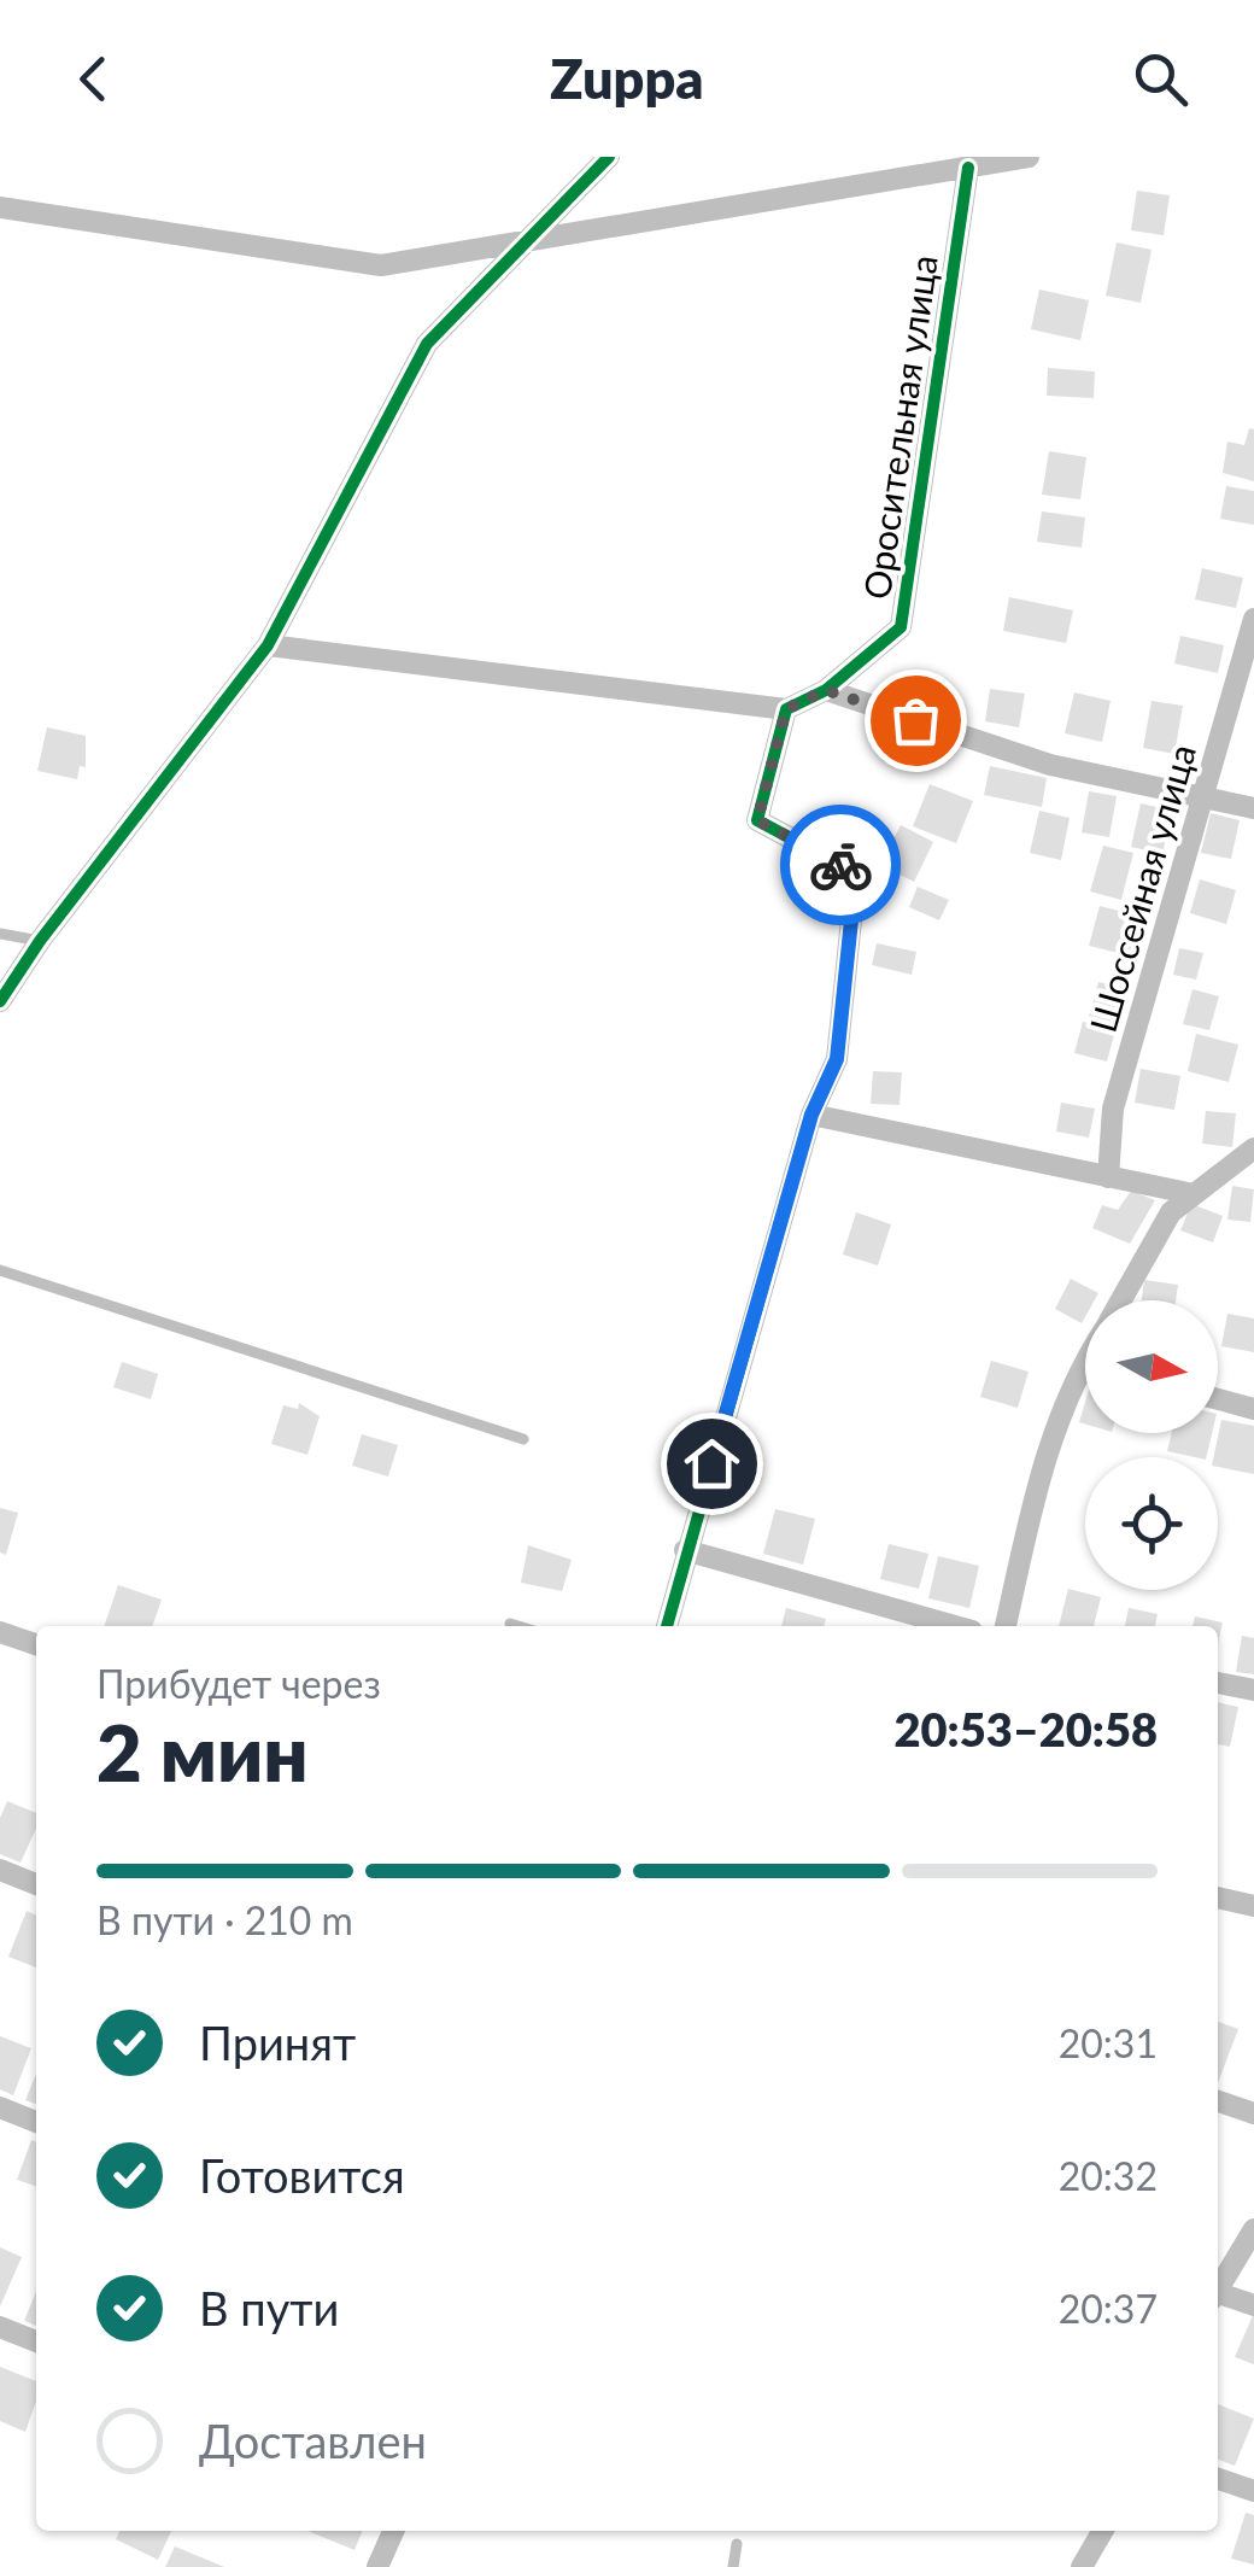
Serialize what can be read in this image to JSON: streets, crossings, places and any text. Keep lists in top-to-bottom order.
{
  "streets": {
    "street": ["Оросительная улица", "Шоссейная улица"]
  },
  "north": "right",
  "page": {
    "header": "Zuppa",
    "heading": ["2 мин", "Прибудет через", "20:53–20:58"],
    "bar": "В пути · 210 m",
    "list": [
      ["Принят", "20:31"],
      ["Готовится", "20:32"],
      ["В пути", "20:37"],
      "Доставлен"
    ]
  }
}
